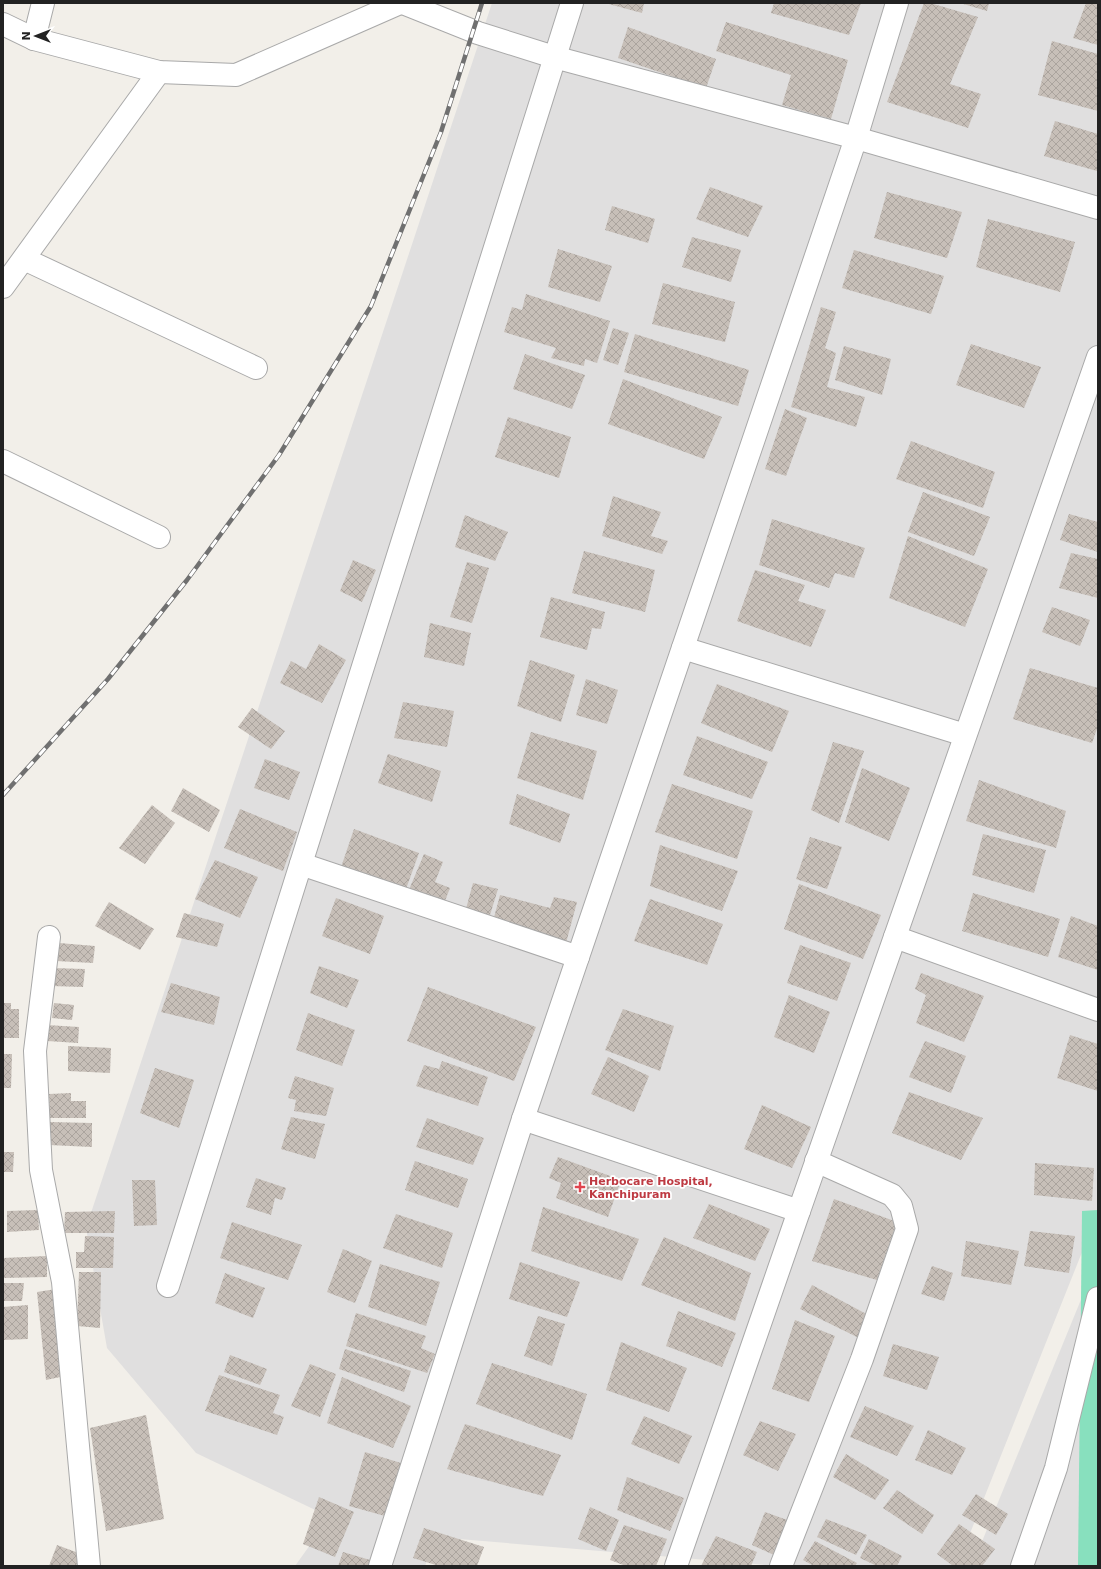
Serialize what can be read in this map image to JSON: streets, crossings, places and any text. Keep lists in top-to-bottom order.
{
  "places": {
    "health": ["Herbocare Hospital, Kanchipuram"]
  },
  "north": "left"
}
